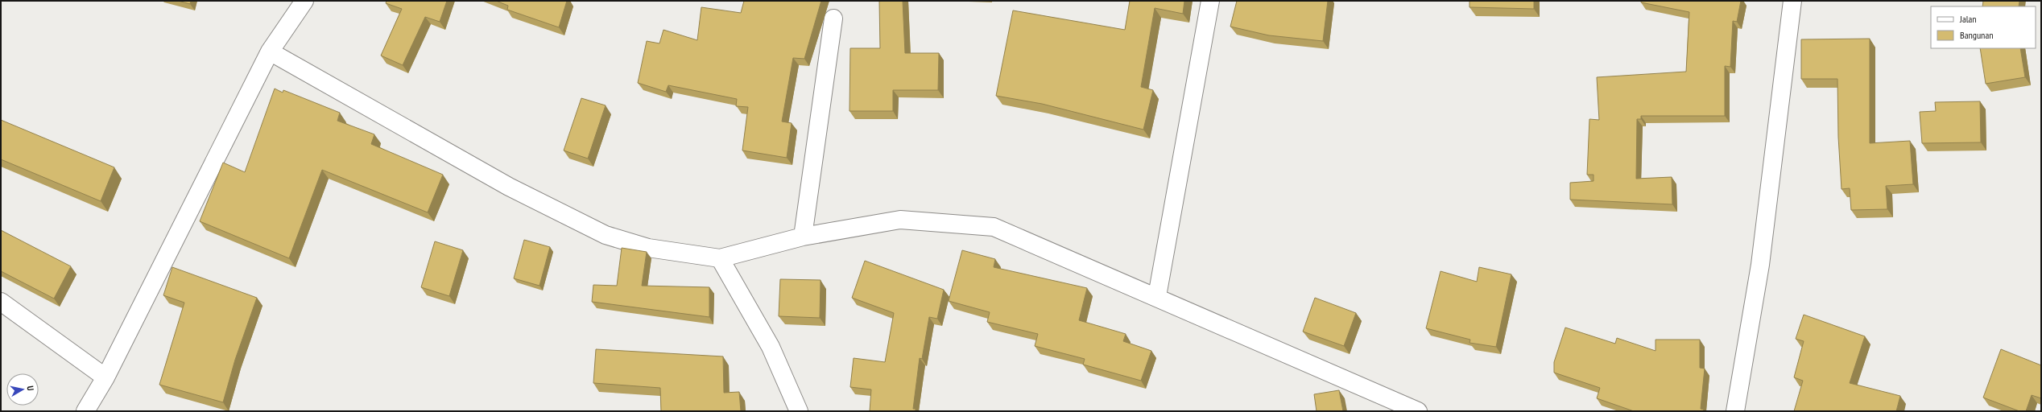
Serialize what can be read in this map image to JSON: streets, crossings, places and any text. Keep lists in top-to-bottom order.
{
  "legend": ["Jalan", "Bangunan"],
  "north": "right"
}
